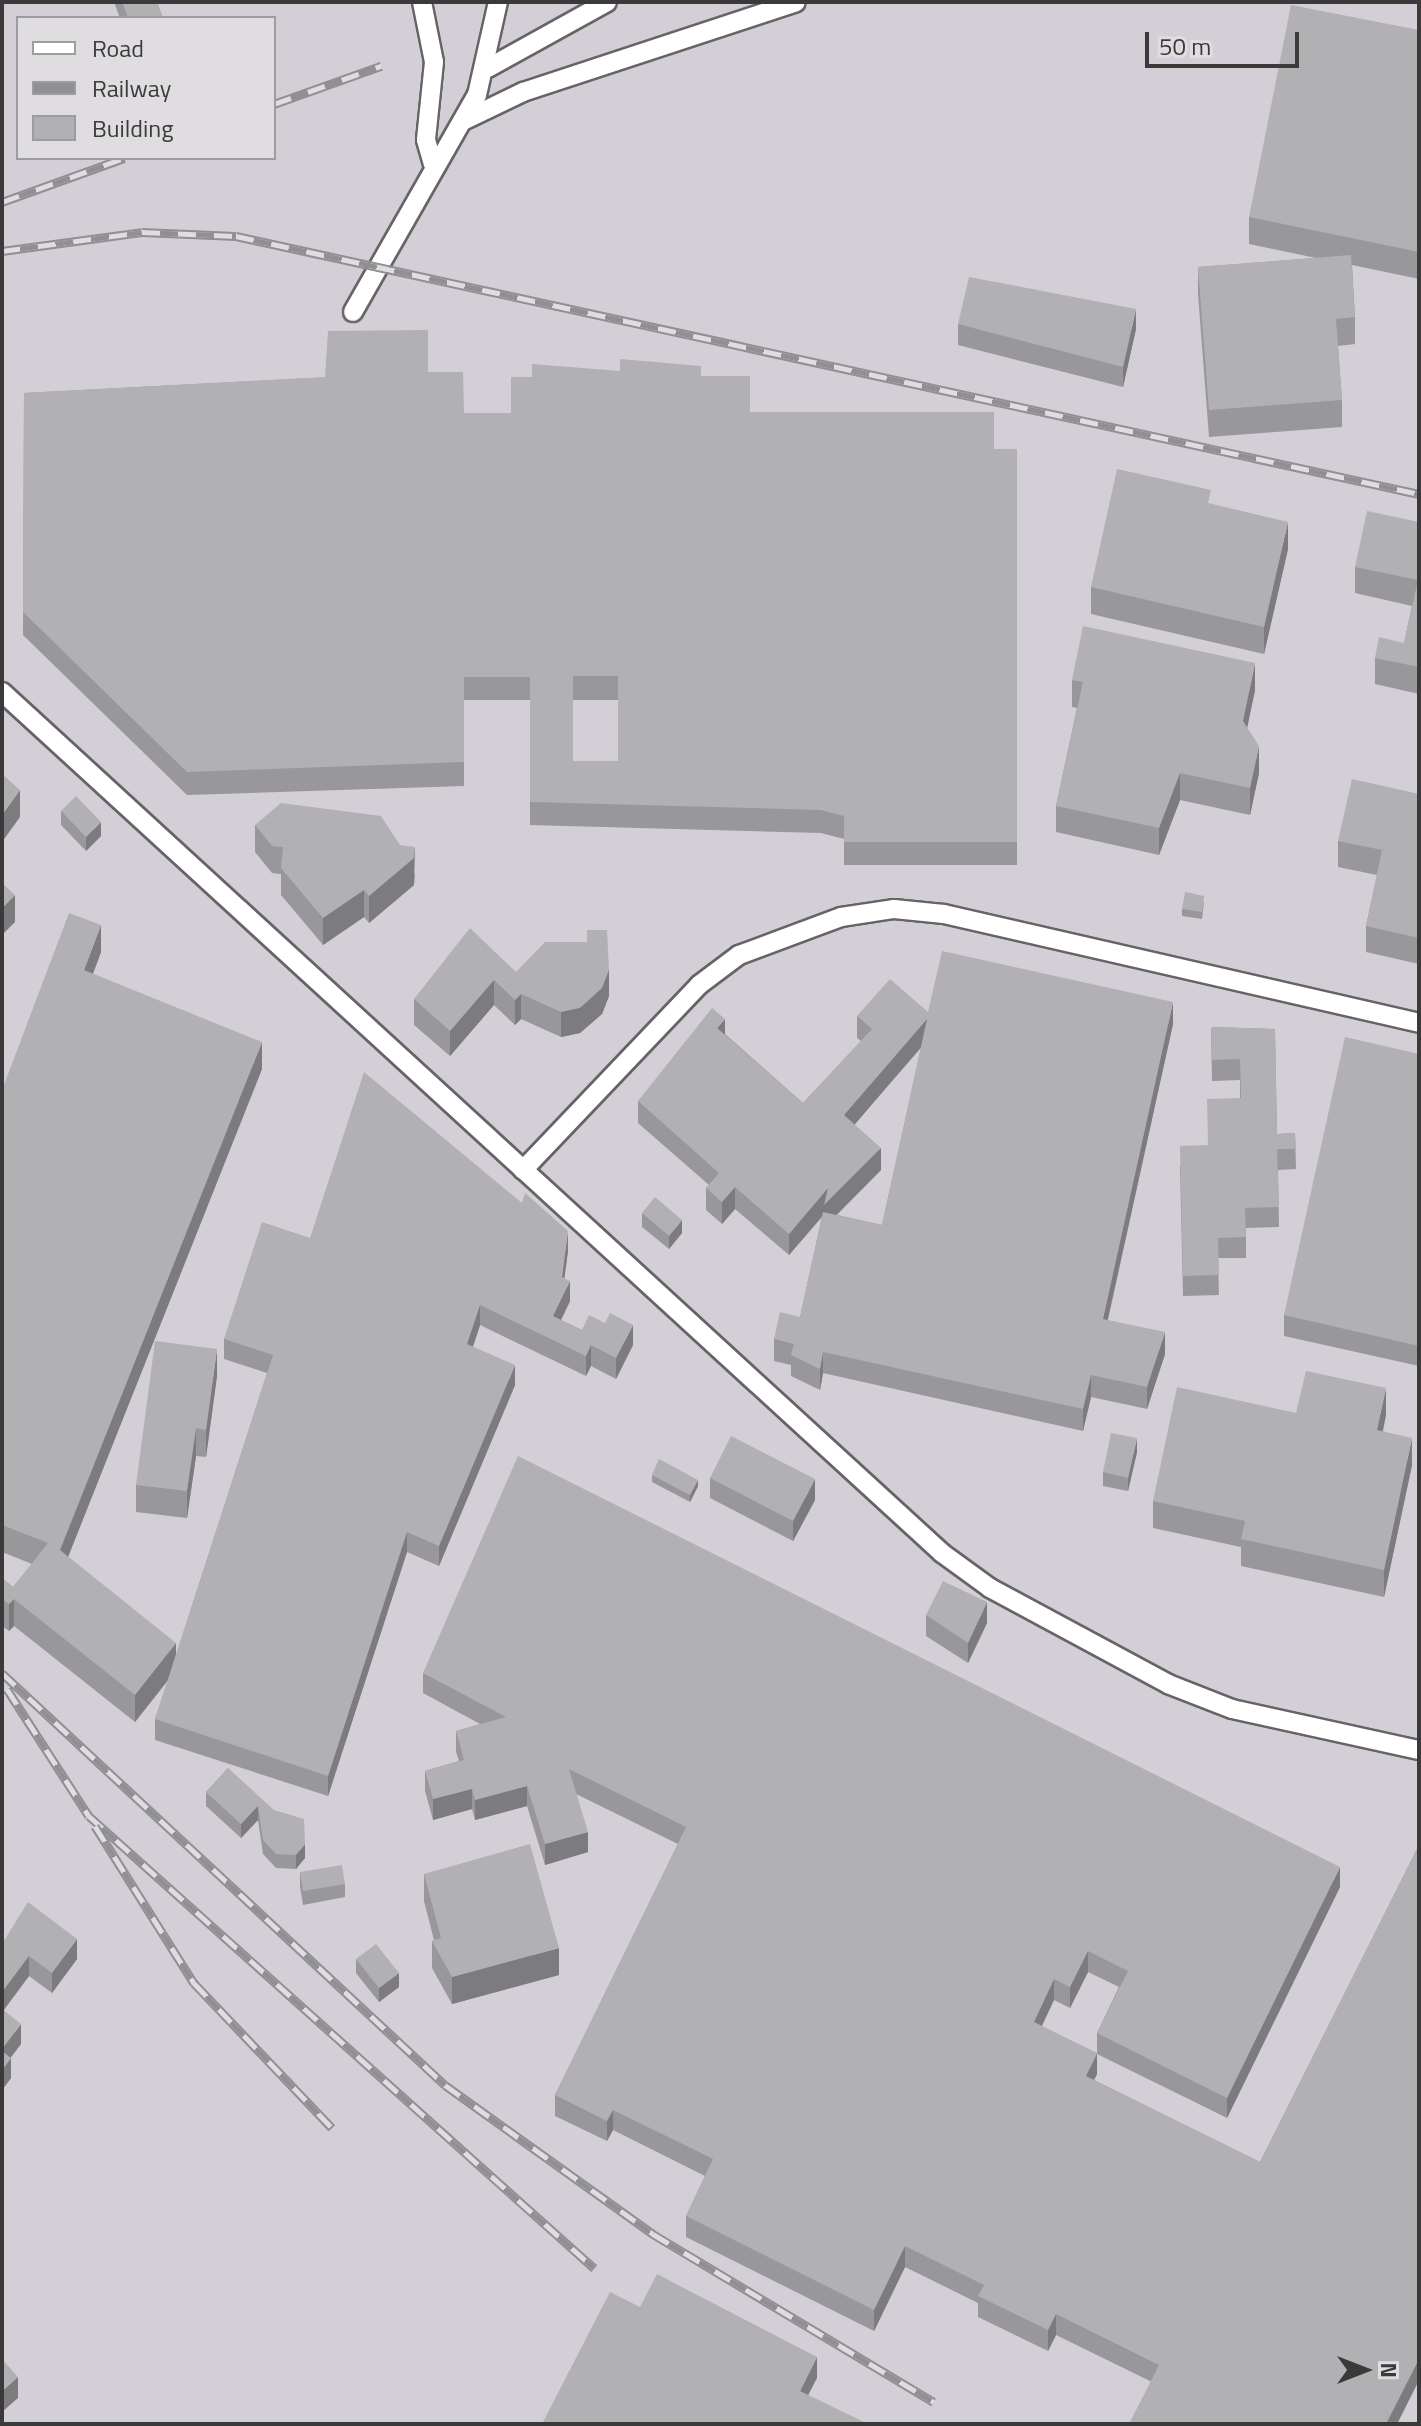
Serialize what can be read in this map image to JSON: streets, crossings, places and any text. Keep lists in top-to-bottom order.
{
  "legend": ["Road", "Railway", "Building"],
  "scale_bar": "50 m",
  "north": "right"
}
